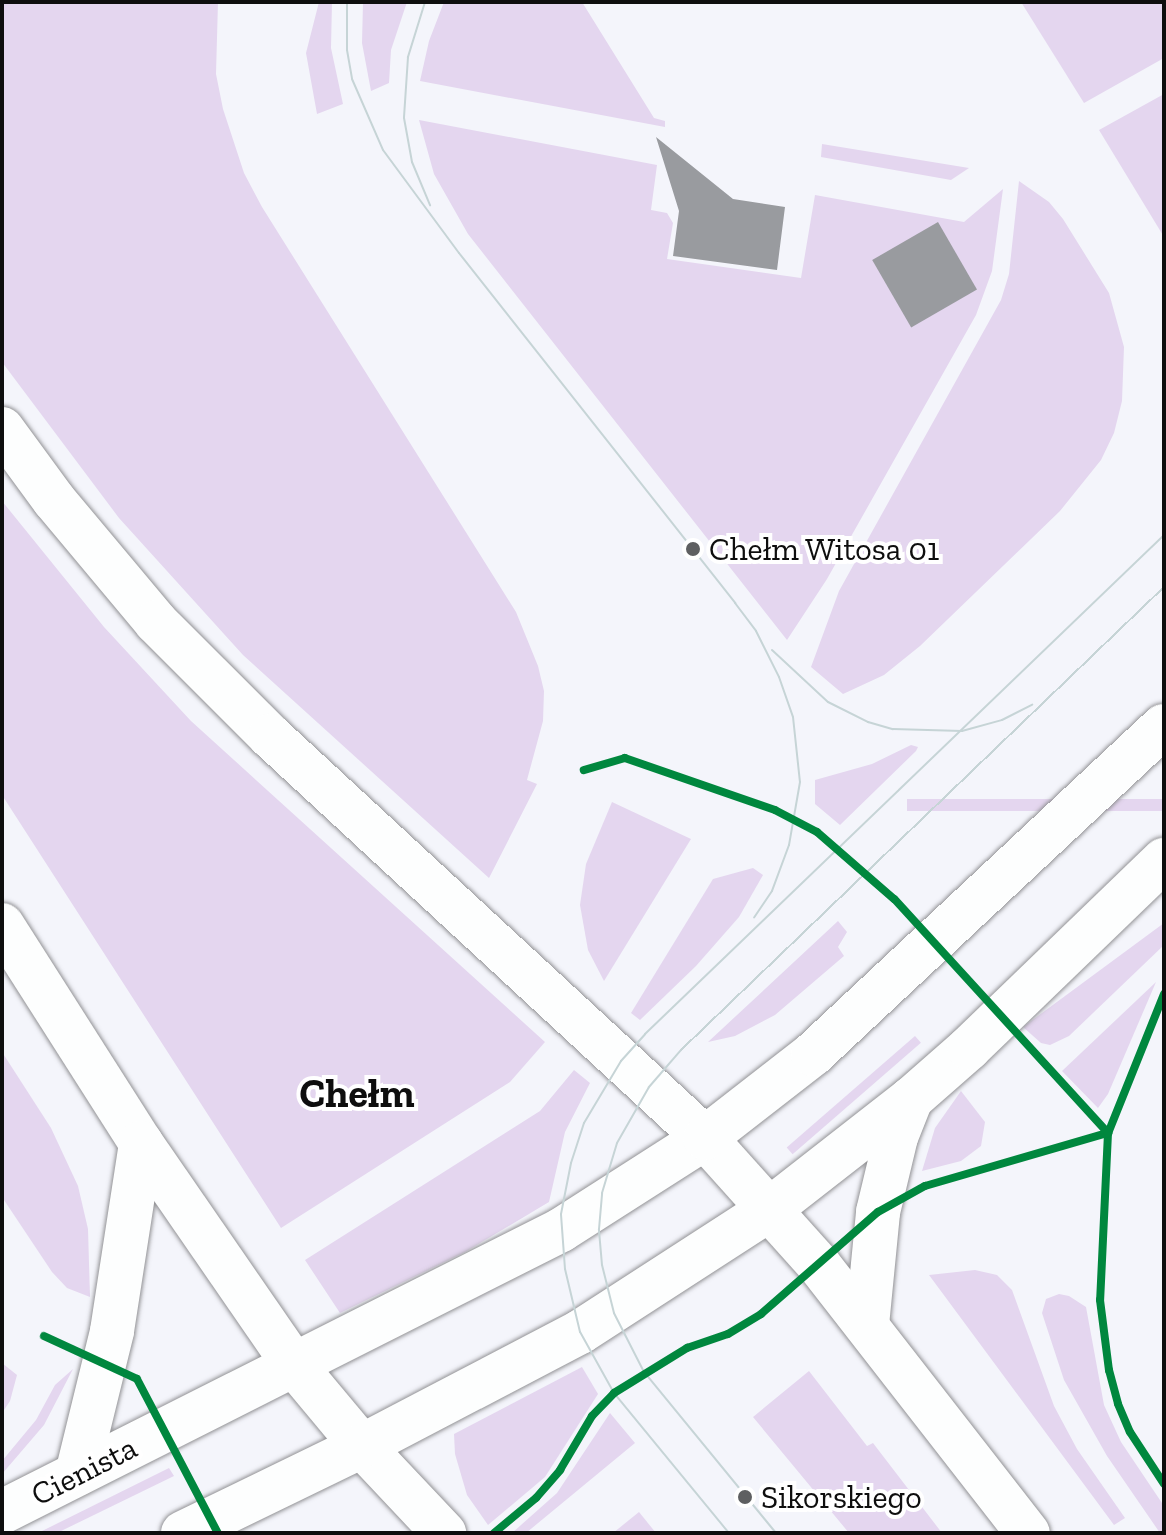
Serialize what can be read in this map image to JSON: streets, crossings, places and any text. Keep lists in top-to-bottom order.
{
  "streets": {
    "street": ["Cienista"]
  },
  "districts": ["Chełm"],
  "places": ["Chełm Witosa 01", "Sikorskiego"]
}
